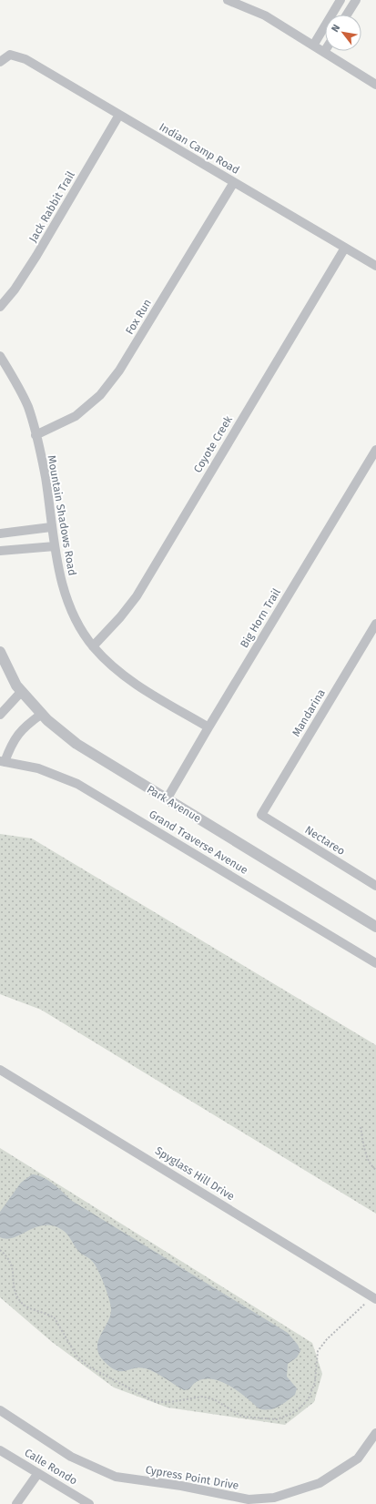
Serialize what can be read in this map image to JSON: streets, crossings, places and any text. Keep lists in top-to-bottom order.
{
  "streets": {
    "street": [
      "Indian Camp Road",
      "Jack Rabbit Trail",
      "Fox Run",
      "Coyote Creek",
      "Mountain Shadows Road",
      "Big Horn Trail",
      "Mandarina",
      "Park Avenue",
      "Nectareo",
      "Grand Traverse Avenue",
      "Spyglass Hill Drive",
      "Calle Rondo",
      "Cypress Point Drive"
    ]
  },
  "crossings": [
    ["Indian Camp Road", "Jack Rabbit Trail"],
    ["Indian Camp Road", "Fox Run"],
    ["Indian Camp Road", "Coyote Creek"],
    ["Fox Run", "Mountain Shadows Road"],
    ["Coyote Creek", "Mountain Shadows Road"],
    ["Mountain Shadows Road", "Big Horn Trail"],
    ["Big Horn Trail", "Park Avenue"],
    ["Mandarina", "Nectareo"]
  ],
  "north": "top left"
}
